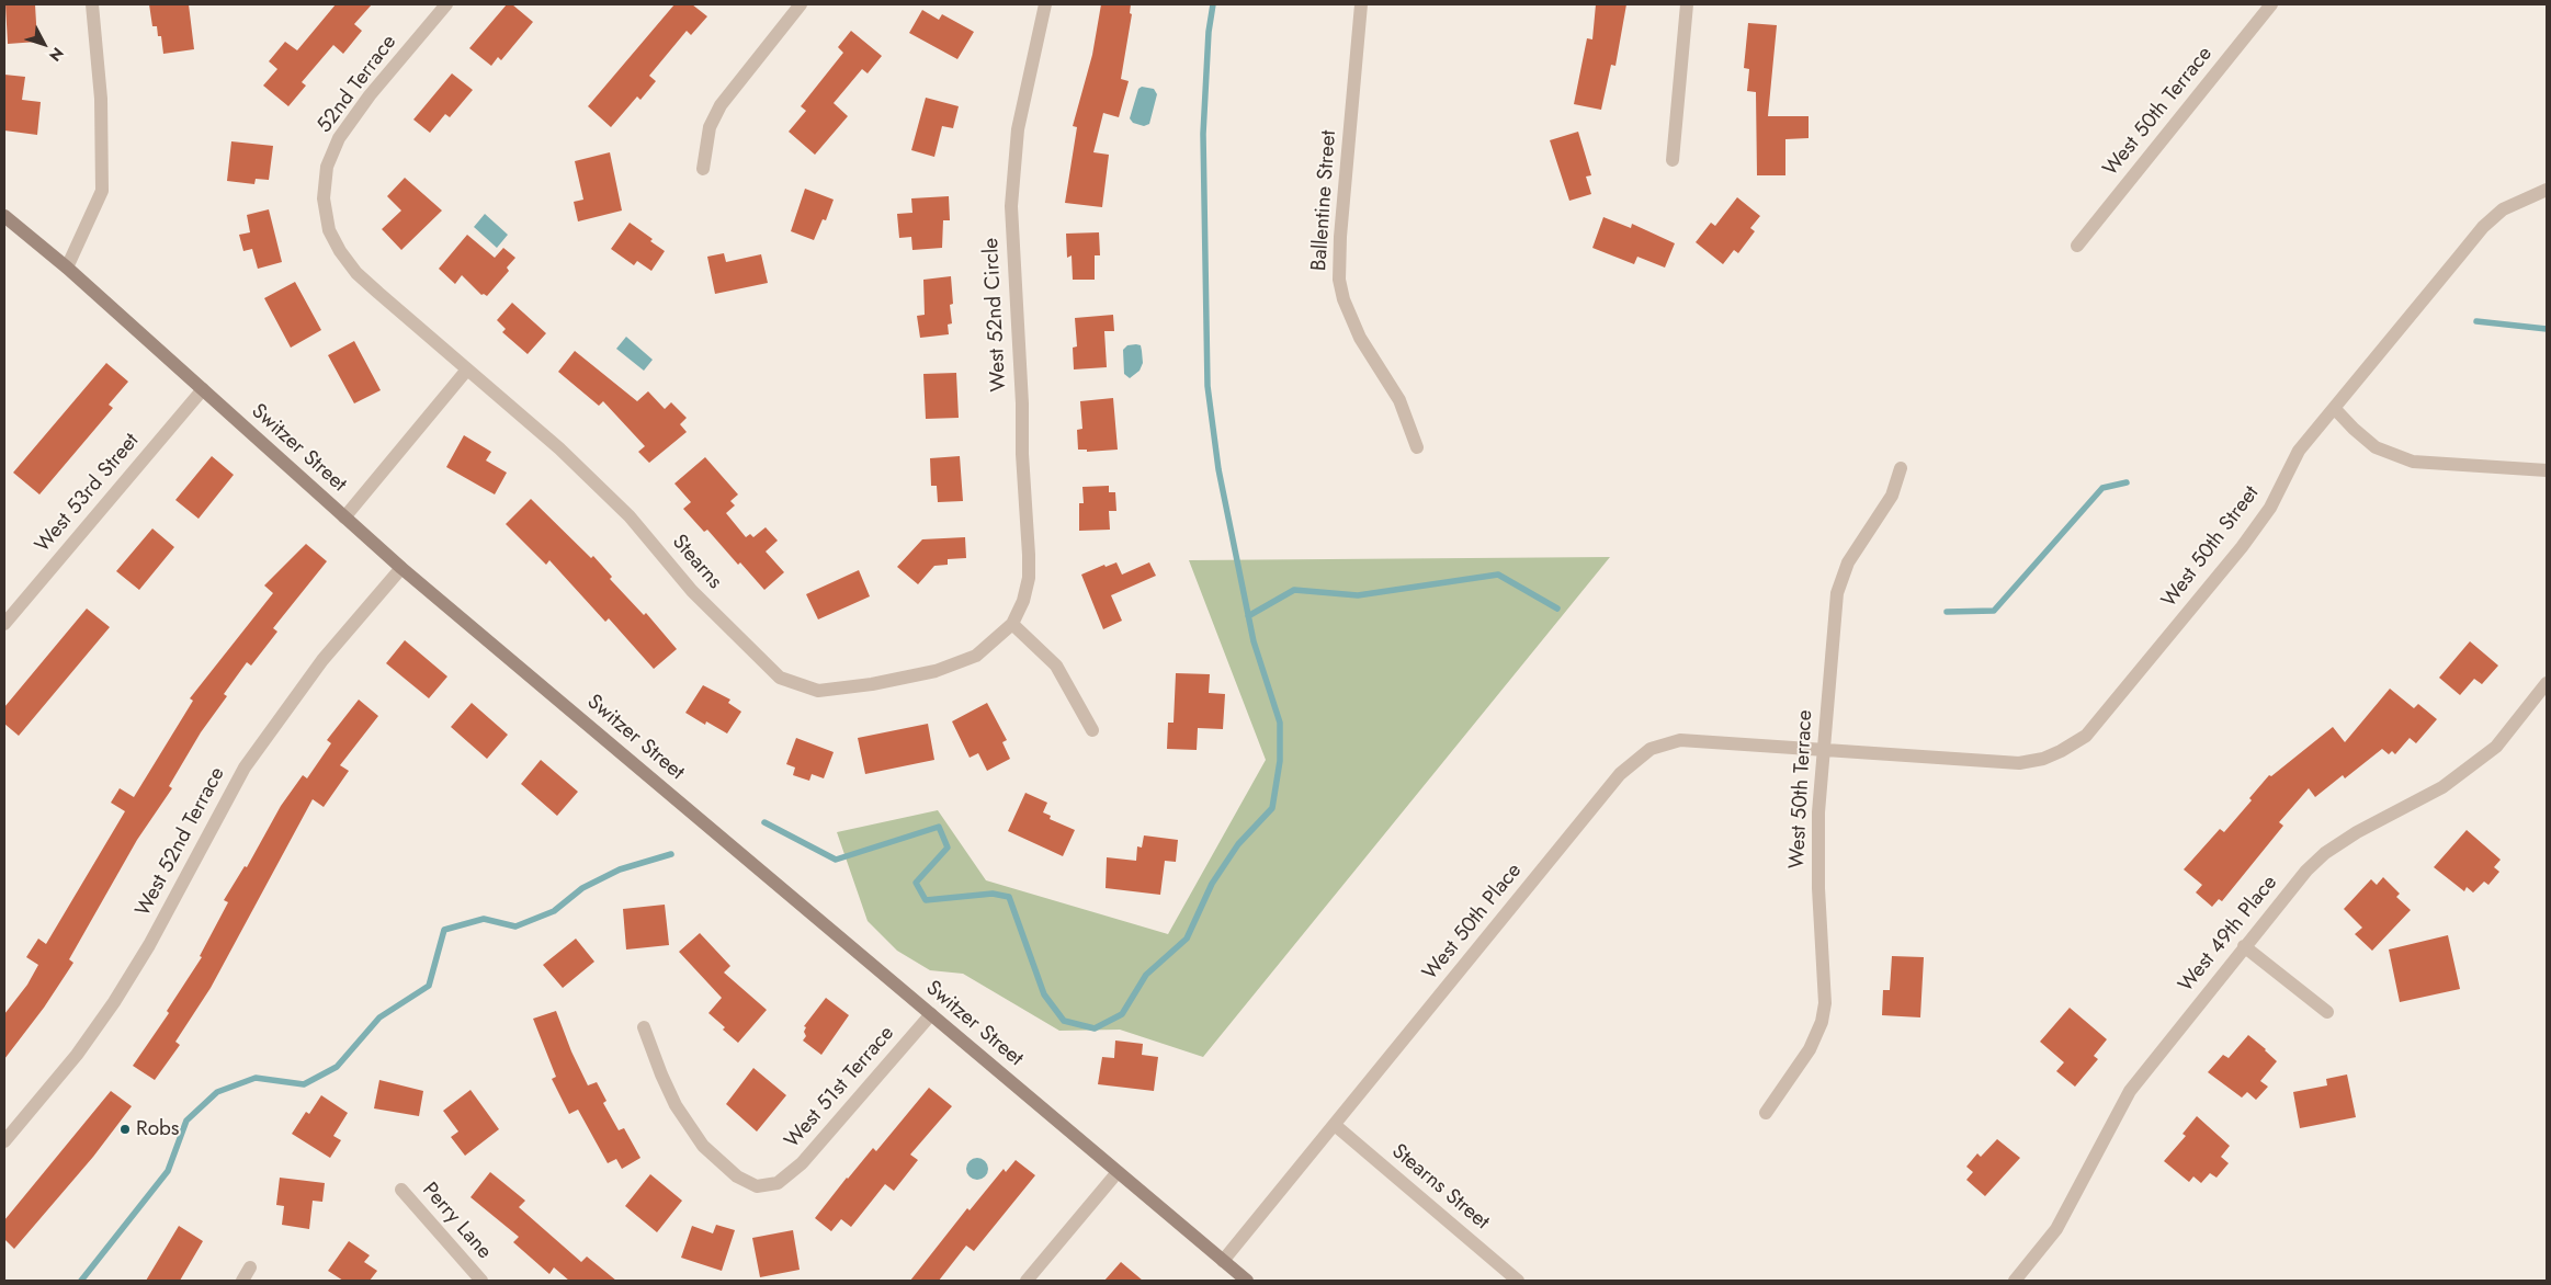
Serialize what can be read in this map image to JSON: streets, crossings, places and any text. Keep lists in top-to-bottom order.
{
  "streets": {
    "street": [
      "52nd Terrace",
      "West 50th Terrace",
      "Ballentine Street",
      "West 52nd Circle",
      "Switzer Street",
      "West 53rd Street",
      "West 50th Street",
      "Stearns",
      "West 52nd Terrace",
      "West 50th Place",
      "West 49th Place",
      "West 51st Terrace",
      "Stearns Street",
      "Perry Lane"
    ]
  },
  "crossings": [
    ["52nd Terrace", "Stearns"],
    ["West 50th Terrace", "West 50th Street"],
    ["West 50th Terrace", "West 50th Place"],
    ["West 52nd Circle", "Stearns"],
    ["Switzer Street", "West 53rd Street"],
    ["Switzer Street", "West 52nd Terrace"],
    ["Switzer Street", "West 50th Place"],
    ["Switzer Street", "West 51st Terrace"],
    ["West 50th Street", "West 50th Place"],
    ["West 50th Place", "Stearns Street"]
  ],
  "places": ["Robs"],
  "north": "bottom right"
}
